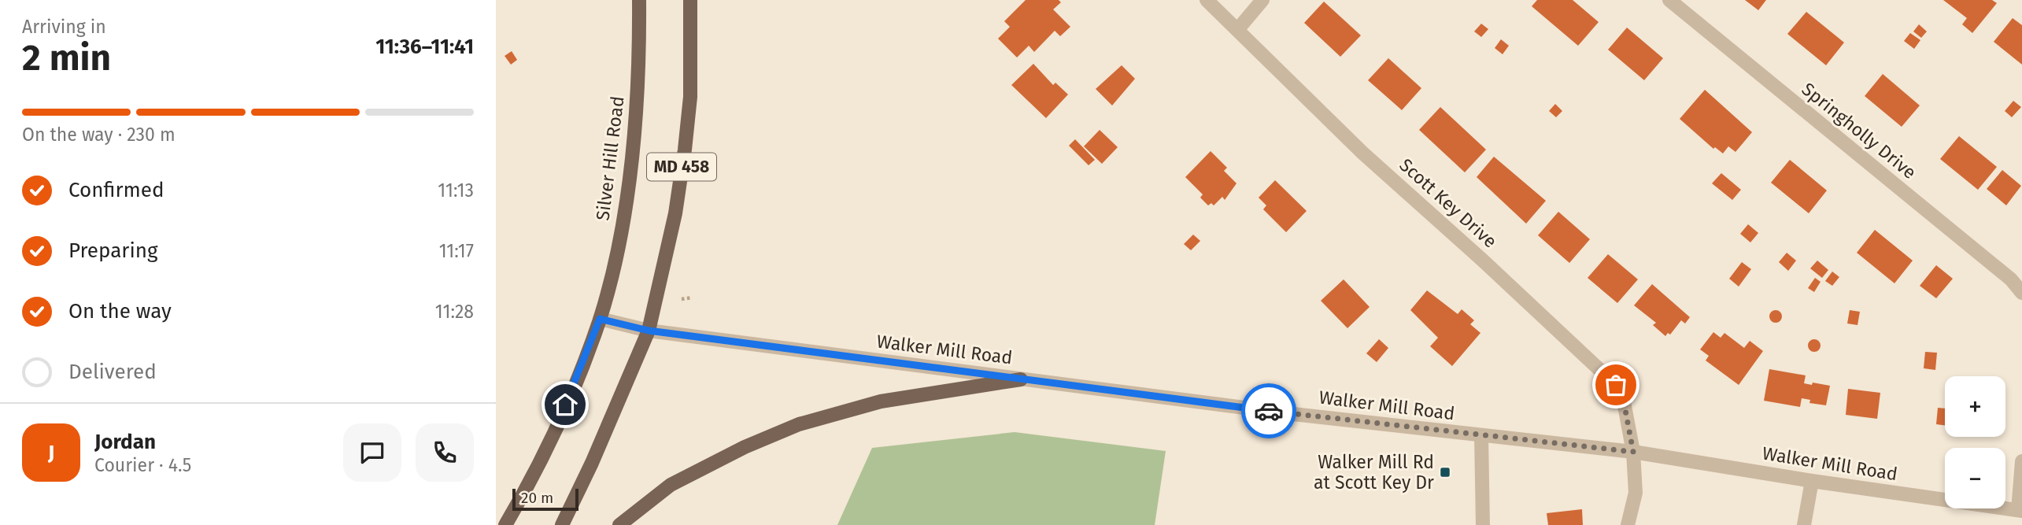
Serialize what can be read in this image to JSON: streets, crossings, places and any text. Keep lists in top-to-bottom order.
{
  "streets": {
    "main road": ["Silver Hill Road", "MD 458"],
    "street": ["Springholly Drive", "Scott Key Drive", "Walker Mill Road"]
  },
  "crossings": [
    ["Silver Hill Road", "Walker Mill Road"],
    ["MD 458", "Walker Mill Road"],
    ["Scott Key Drive", "Walker Mill Road"]
  ],
  "places": {
    "transit": ["Walker Mill Rd at Scott Key Dr"]
  },
  "scale_bar": "20 m",
  "page": {
    "heading": ["2 min", "Arriving in", "11:36–11:41"],
    "panel": ["Jordan", "Courier · 4.5"],
    "bar": "On the way · 230 m",
    "list": [
      ["Confirmed", "11:13"],
      ["Preparing", "11:17"],
      ["On the way", "11:28"],
      "Delivered"
    ],
    "map_buttons": ["+", "−"],
    "round": "J",
    "scale": "20 m"
  }
}
